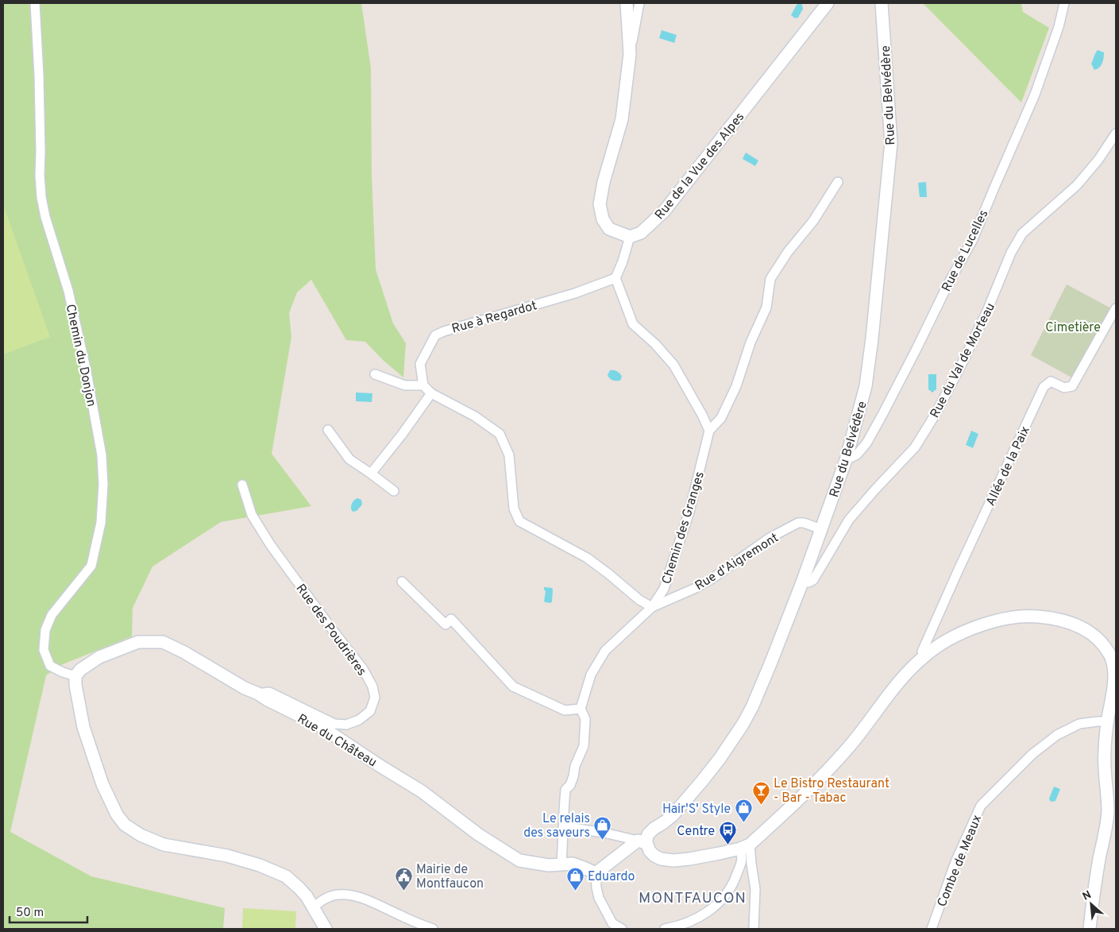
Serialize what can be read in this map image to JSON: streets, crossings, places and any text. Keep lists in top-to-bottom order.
{
  "streets": {
    "street": [
      "Rue du Belvédère",
      "Rue de la Vue des Alpes",
      "Rue de Lucelles",
      "Rue à Regardot",
      "Chemin du Donjon",
      "Rue du Val de Morteau",
      "Allée de la Paix",
      "Chemin des Granges",
      "Rue d'Aigremont",
      "Rue des Poudrières",
      "Rue du Château",
      "Combe de Meaux"
    ]
  },
  "crossings": [
    ["Rue du Belvédère", "Rue de Lucelles"],
    ["Rue du Belvédère", "Rue du Val de Morteau"],
    ["Rue du Belvédère", "Rue d'Aigremont"],
    ["Rue du Belvédère", "Rue du Château"],
    ["Chemin du Donjon", "Rue du Château"],
    ["Chemin des Granges", "Rue d'Aigremont"],
    ["Chemin des Granges", "Rue du Château"],
    ["Rue des Poudrières", "Rue du Château"]
  ],
  "districts": ["MONTFAUCON"],
  "parks": ["Cimetière"],
  "places": {
    "bar": ["Le Bistro Restaurant - Bar - Tabac"],
    "shop": ["Hair'S' Style", "Le relais des saveurs", "Eduardo"],
    "bus stop": ["Centre"],
    "public building": ["Mairie de Montfaucon"]
  },
  "scale_bar": "50 m",
  "north": "top left"
}
